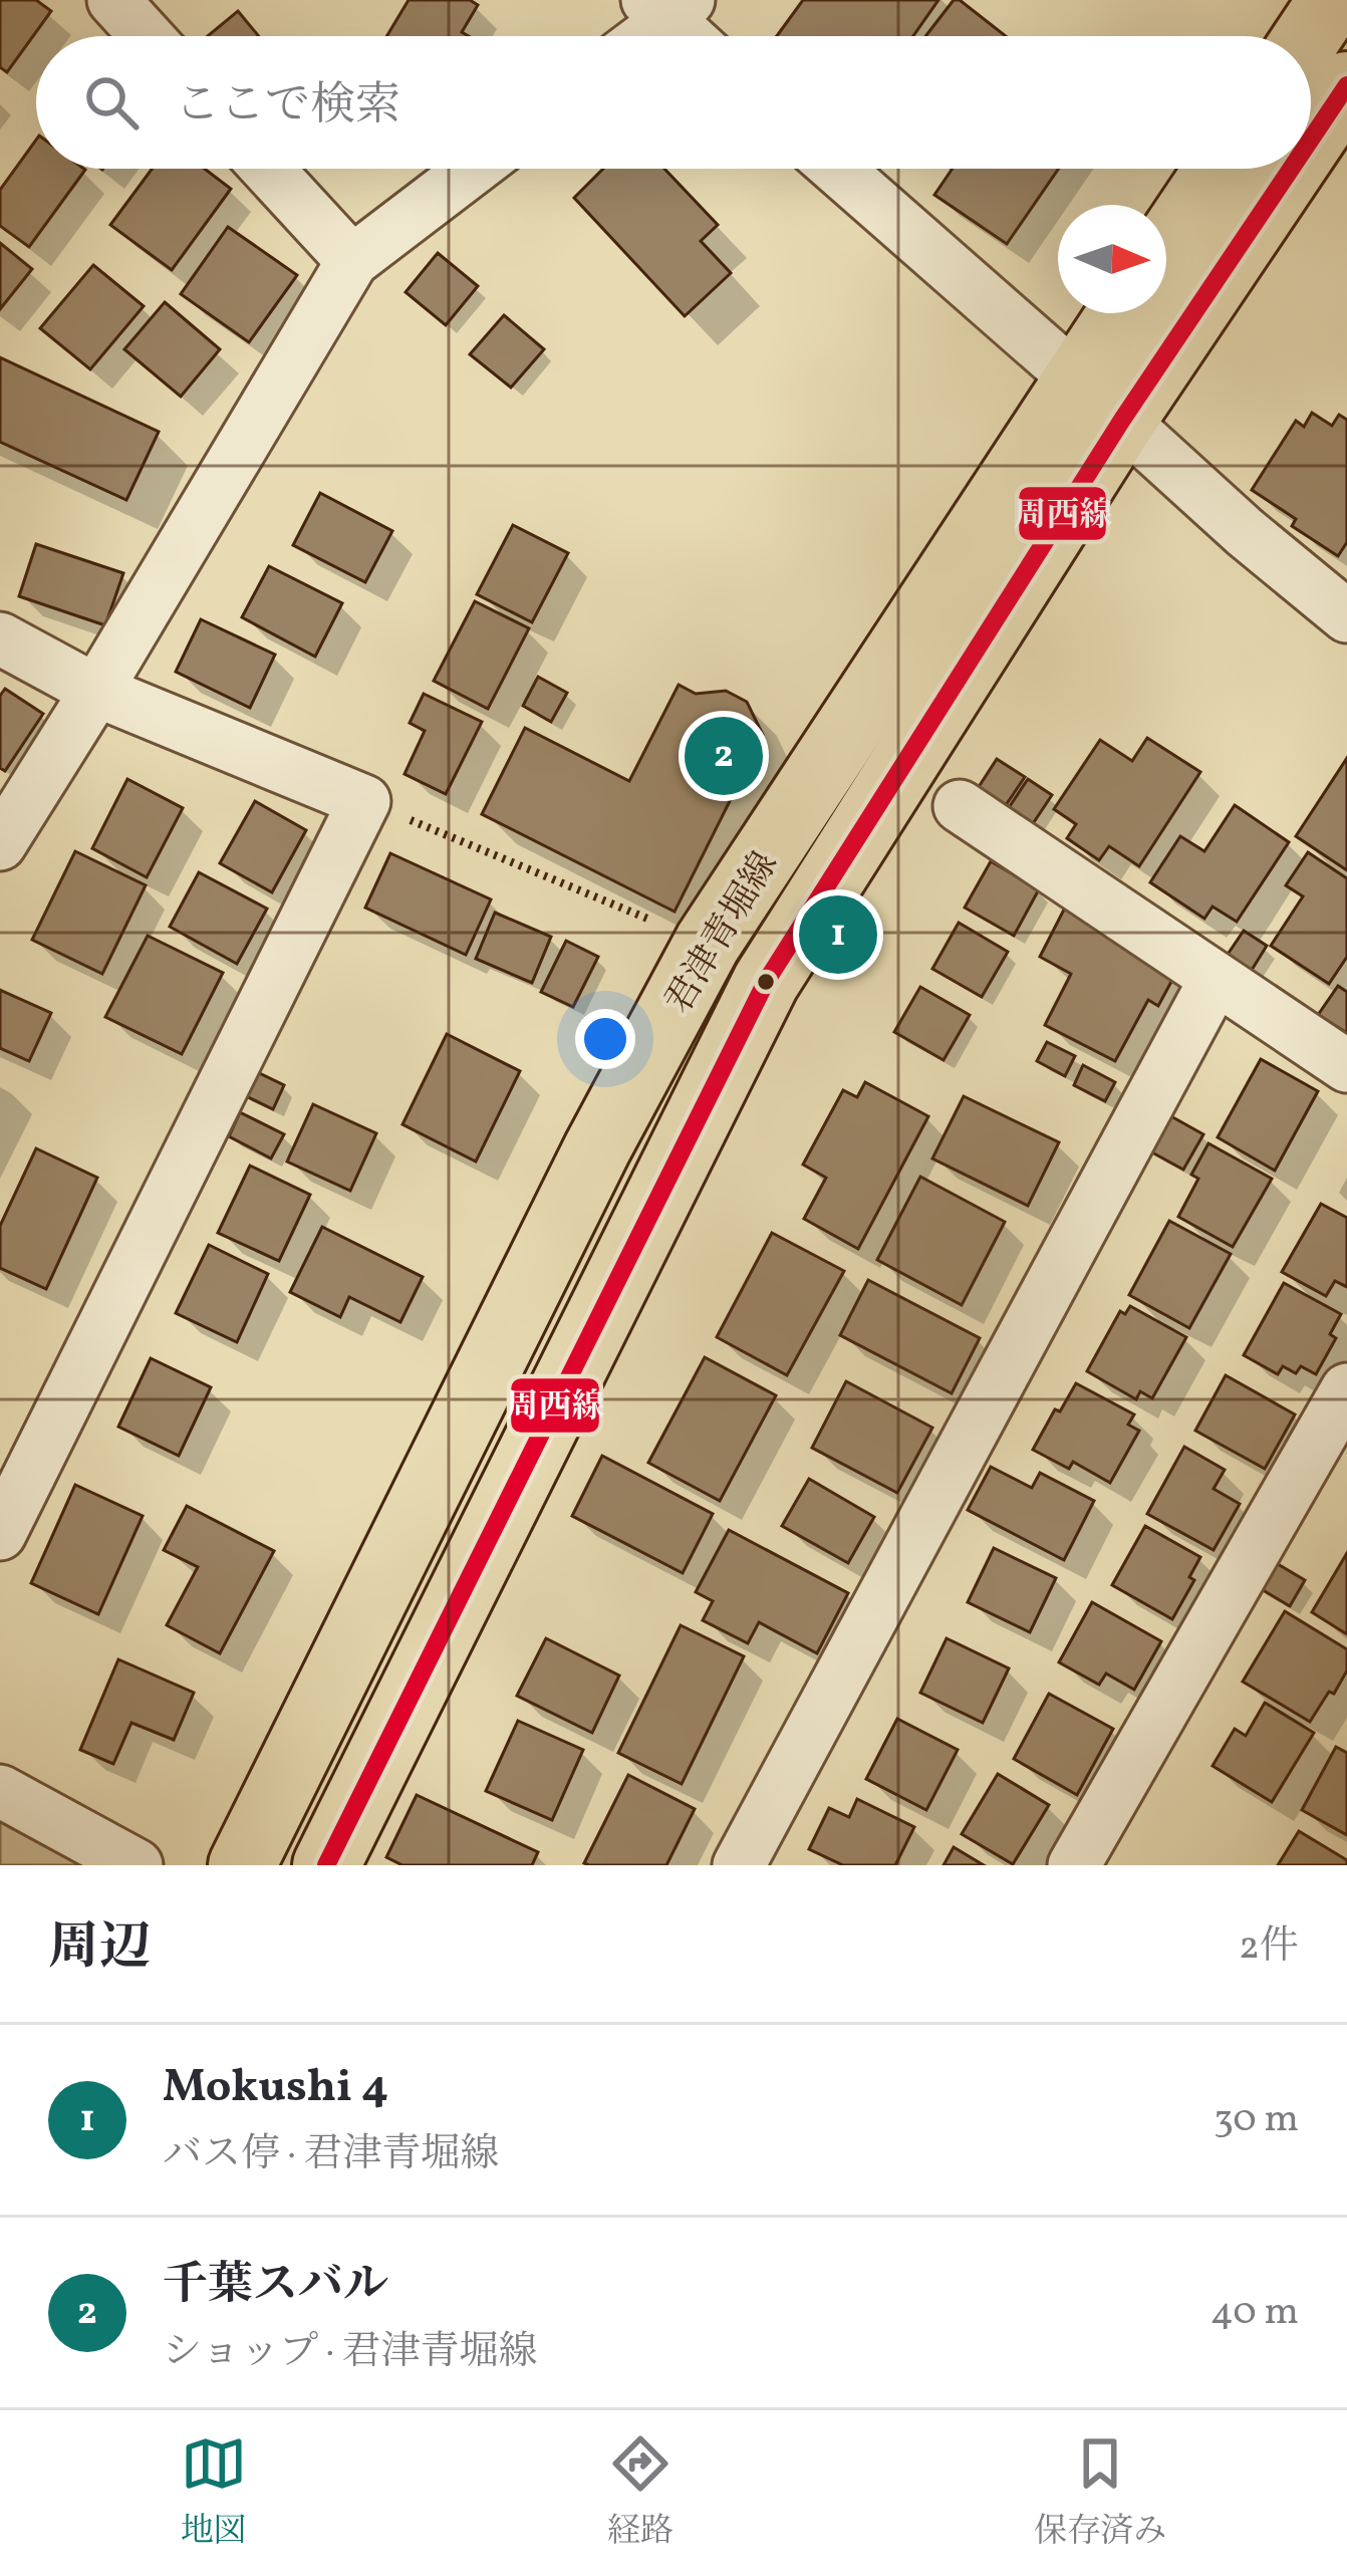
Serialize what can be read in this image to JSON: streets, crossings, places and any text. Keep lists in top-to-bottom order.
{
  "streets": {
    "main road": ["君津青堀線"]
  },
  "lines": ["transit line 周西線"],
  "north": "right",
  "page": {
    "search": "ここで検索",
    "pins": ["2", "1"],
    "heading": ["周辺", "2件"],
    "list": [
      {
        "mark": "1",
        "name": "Mokushi 4",
        "note": "バス停 · 君津青堀線",
        "value": "30 m"
      },
      {
        "mark": "2",
        "name": "千葉スバル",
        "note": "ショップ · 君津青堀線",
        "value": "40 m"
      }
    ],
    "nav": ["地図", "経路", "保存済み"]
  }
}
